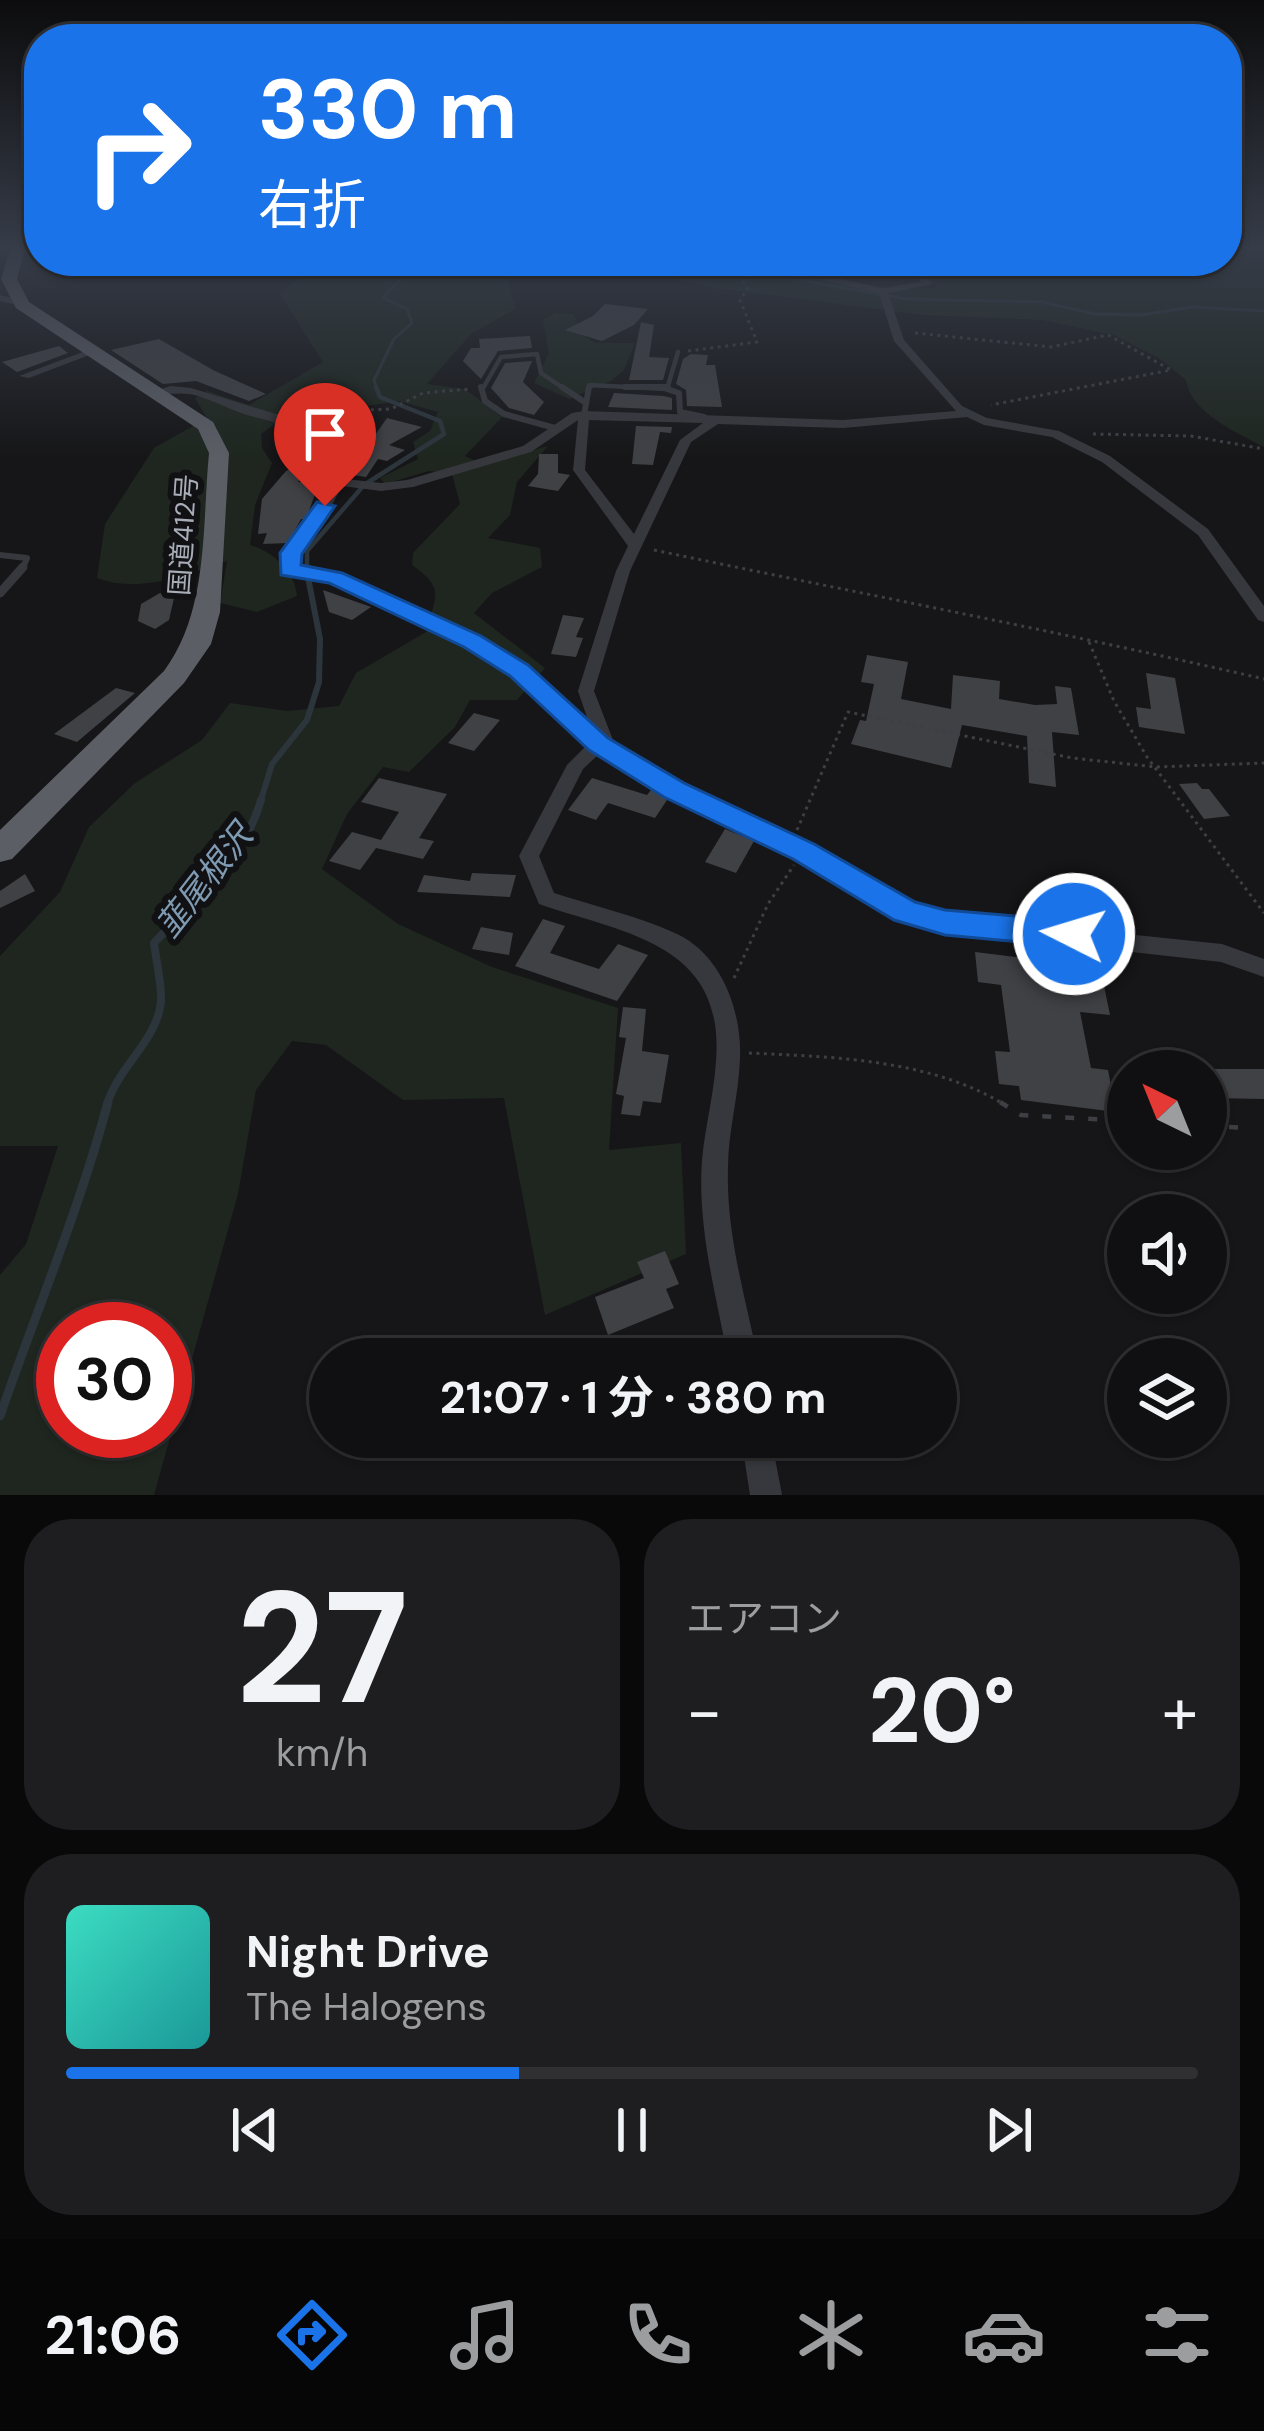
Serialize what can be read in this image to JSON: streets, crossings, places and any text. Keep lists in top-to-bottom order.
{
  "streets": {
    "highway": ["国道412号"]
  },
  "water": ["韮尾根沢"],
  "north": "top left",
  "page": {
    "turn": ["330 m", "右折"],
    "limit": "30",
    "trip": "21:07 · 1 分 · 380 m",
    "tile": [
      ["27", "km/h"],
      "エアコン"
    ],
    "heat": ["−", "20°", "+"],
    "song": ["Night Drive", "The Halogens"],
    "tabs": "21:06"
  }
}
